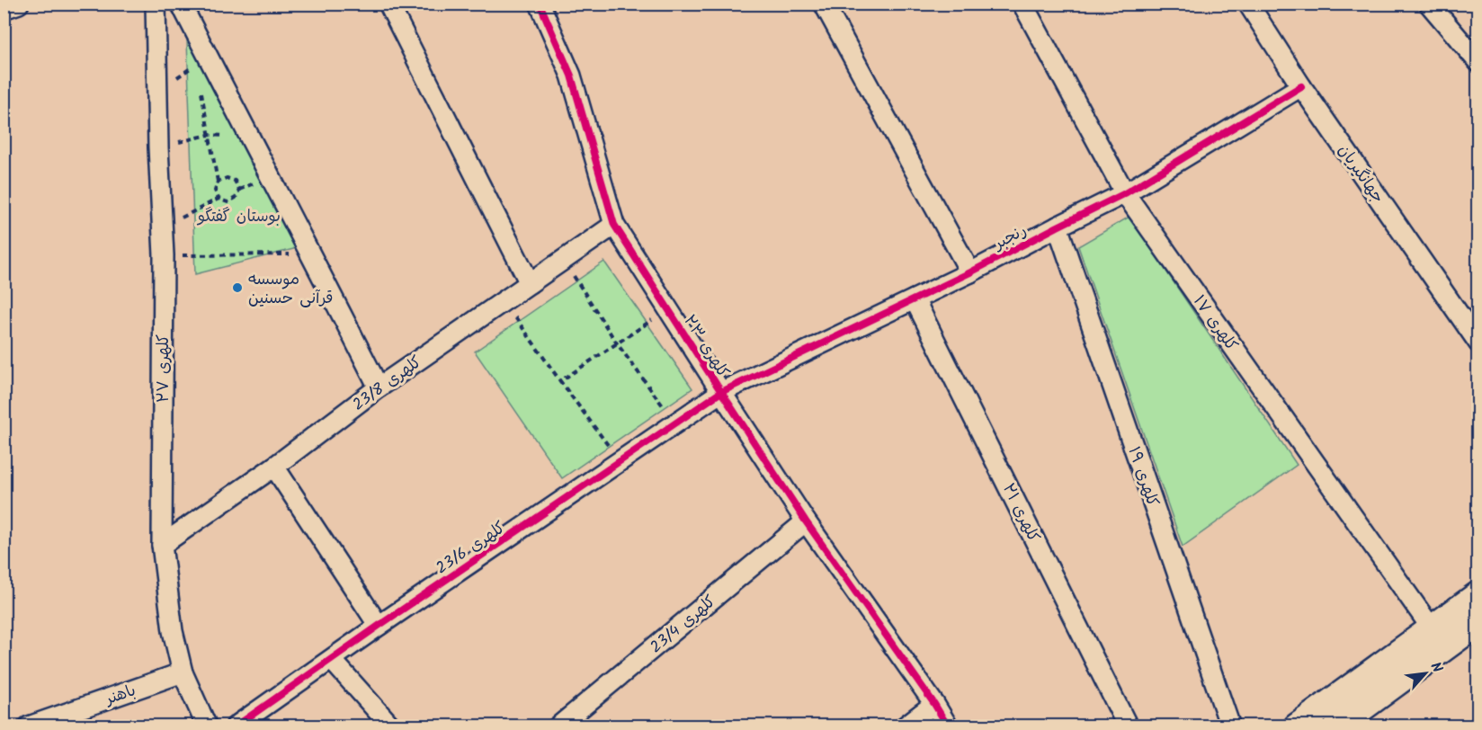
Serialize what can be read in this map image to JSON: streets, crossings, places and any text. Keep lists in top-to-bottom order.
{
  "streets": {
    "street": [
      "جهانگیریان",
      "رنجبر",
      "کلهری ۱۷",
      "کلهری ۲۳",
      "کلهری ۲۷",
      "کلهری 23/8",
      "کلهری ۱۹",
      "کلهری ۲۱",
      "کلهری 23/6",
      "کلهری 23/4",
      "باهنر"
    ]
  },
  "crossings": [
    ["جهانگیریان", "رنجبر"],
    ["رنجبر", "کلهری ۱۷"],
    ["رنجبر", "کلهری ۲۳"],
    ["رنجبر", "کلهری ۱۹"],
    ["رنجبر", "کلهری ۲۱"],
    ["رنجبر", "کلهری 23/6"],
    ["کلهری ۲۳", "کلهری 23/8"],
    ["کلهری ۲۳", "کلهری 23/6"],
    ["کلهری ۲۳", "کلهری 23/4"],
    ["کلهری ۲۷", "کلهری 23/8"],
    ["کلهری ۲۷", "باهنر"]
  ],
  "parks": ["بوستان گفتگو"],
  "places": ["موسسه قرآنی حسنین"],
  "north": "top right"
}
